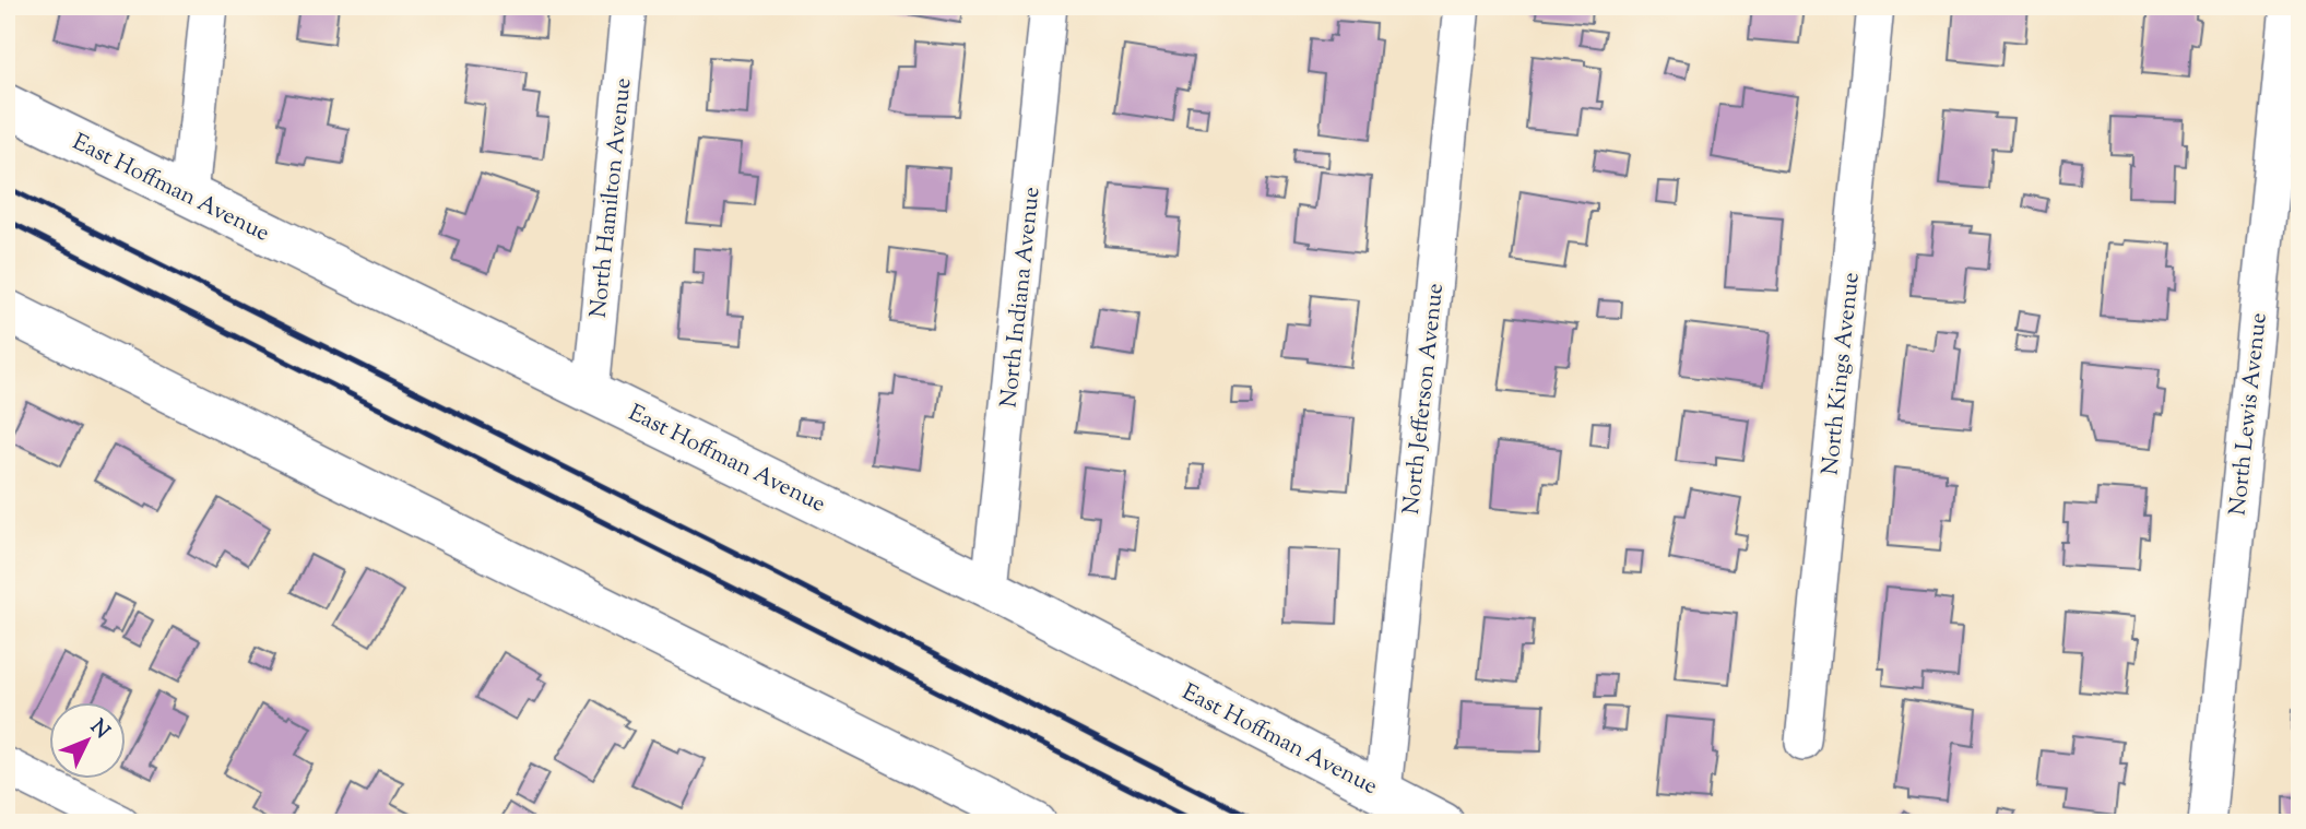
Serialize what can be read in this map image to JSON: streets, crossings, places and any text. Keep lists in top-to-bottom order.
{
  "streets": {
    "street": [
      "East Hoffman Avenue",
      "North Hamilton Avenue",
      "North Indiana Avenue",
      "North Kings Avenue",
      "North Jefferson Avenue",
      "North Lewis Avenue"
    ]
  },
  "crossings": [
    ["East Hoffman Avenue", "North Hamilton Avenue"],
    ["East Hoffman Avenue", "North Indiana Avenue"],
    ["East Hoffman Avenue", "North Jefferson Avenue"]
  ],
  "north": "top right"
}
